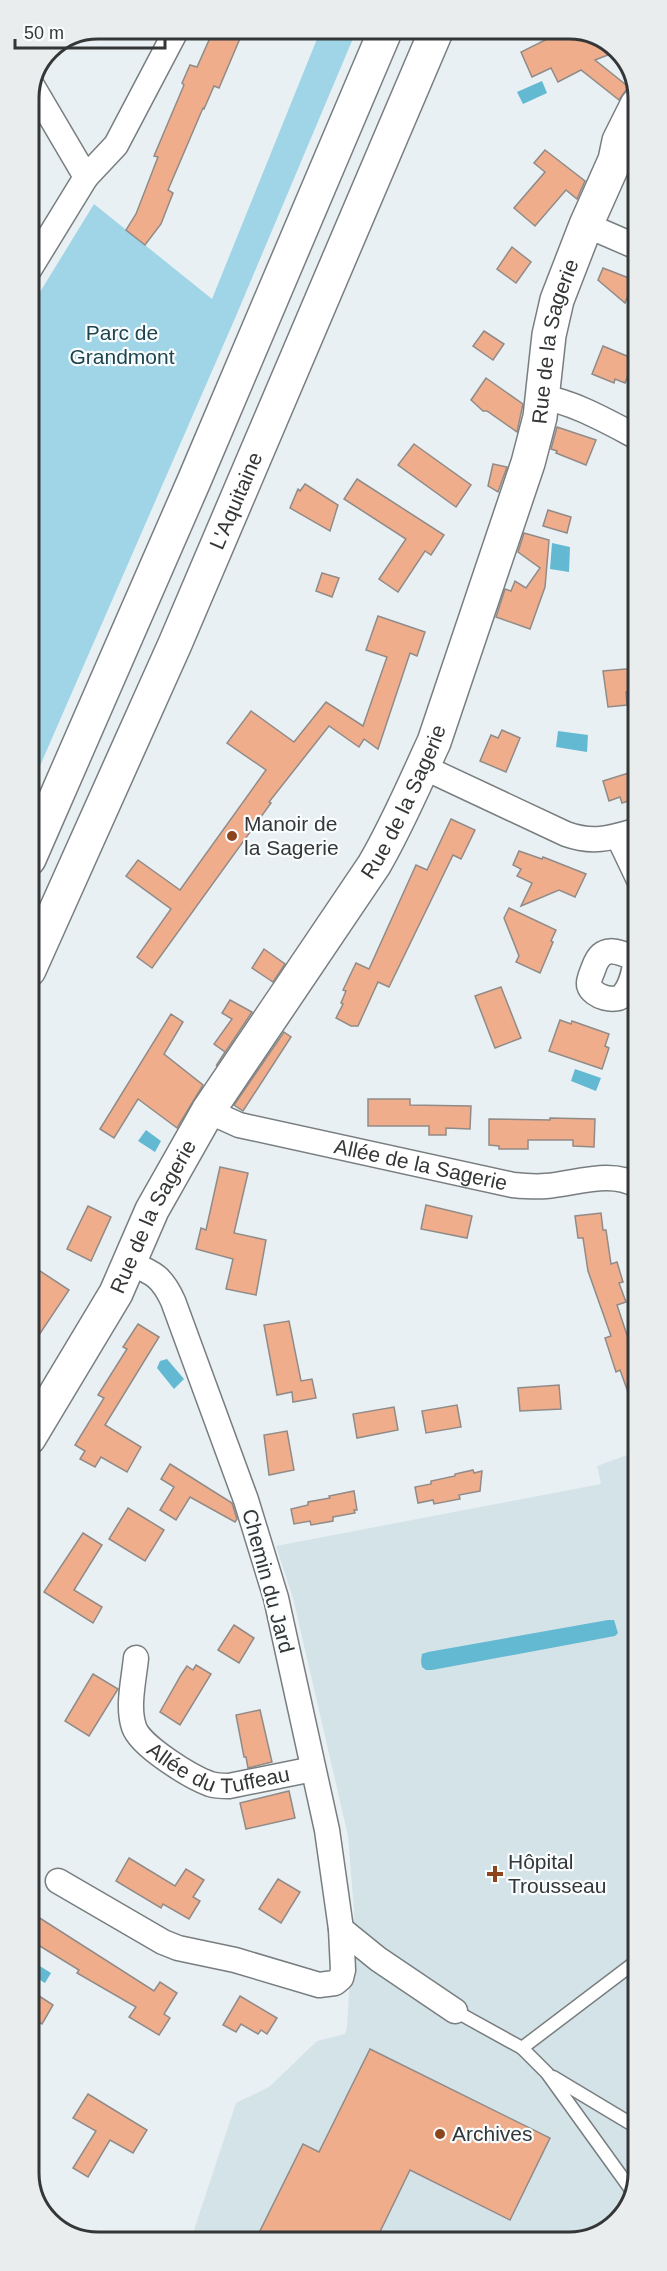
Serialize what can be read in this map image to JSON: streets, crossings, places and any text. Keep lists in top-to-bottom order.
{
  "streets": {
    "main road": ["Rue de la Sagerie", "L'Aquitaine"],
    "street": ["Allée de la Sagerie", "Chemin du Jard", "Allée du Tuffeau"]
  },
  "crossings": [
    ["Rue de la Sagerie", "Allée de la Sagerie"],
    ["Rue de la Sagerie", "Chemin du Jard"],
    ["Chemin du Jard", "Allée du Tuffeau"]
  ],
  "parks": ["Parc de Grandmont"],
  "places": {
    "other": ["Manoir de la Sagerie", "Archives"],
    "health": ["Hôpital Trousseau"]
  },
  "scale_bar": "50 m"
}
